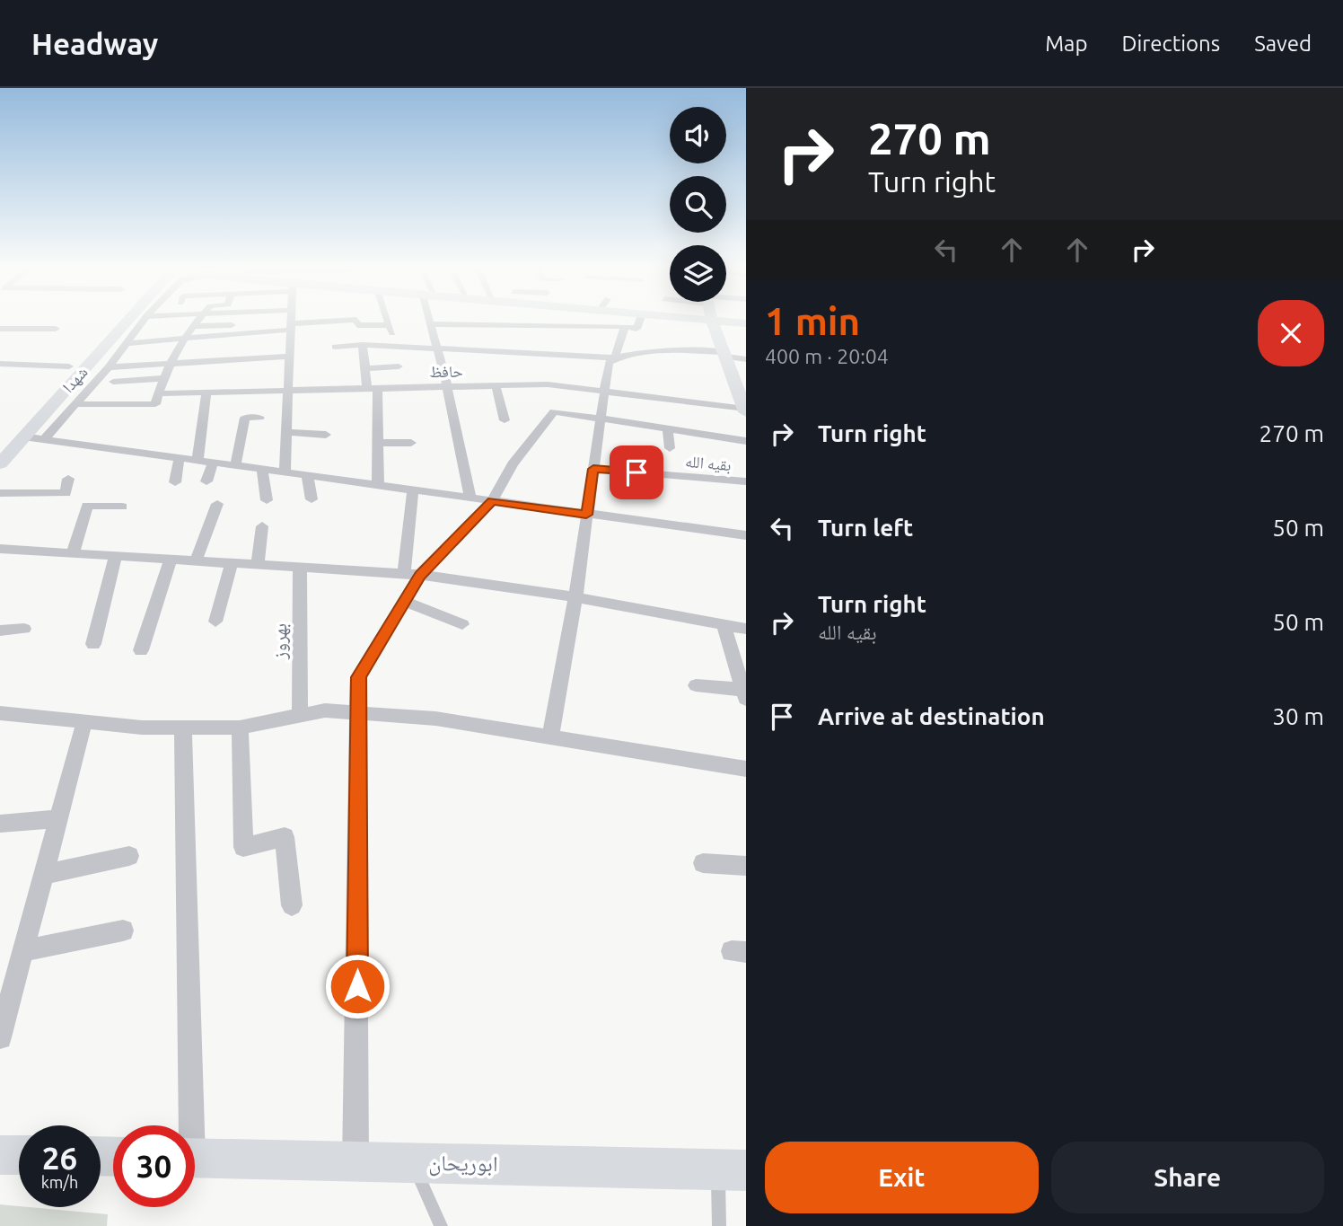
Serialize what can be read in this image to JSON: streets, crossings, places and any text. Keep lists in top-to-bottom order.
{
  "streets": {
    "main road": ["شهدا"],
    "street": [
      "حافظ",
      "بقیه الله",
      "بهروز",
      "ابوریحان"
    ]
  },
  "page": {
    "header": "Headway",
    "nav": ["Map", "Directions", "Saved"],
    "turn": ["270 m", "Turn right"],
    "heading": ["1 min", "400 m · 20:04"],
    "list": [
      {
        "name": "Turn right",
        "value": "270 m"
      },
      {
        "name": "Turn left",
        "value": "50 m"
      },
      {
        "name": "Turn right",
        "note": "بقیه الله",
        "value": "50 m"
      },
      {
        "name": "Arrive at destination",
        "value": "30 m"
      }
    ],
    "speed": "26 km/h",
    "limit": "30",
    "buttons": ["Exit", "Share"]
  }
}
